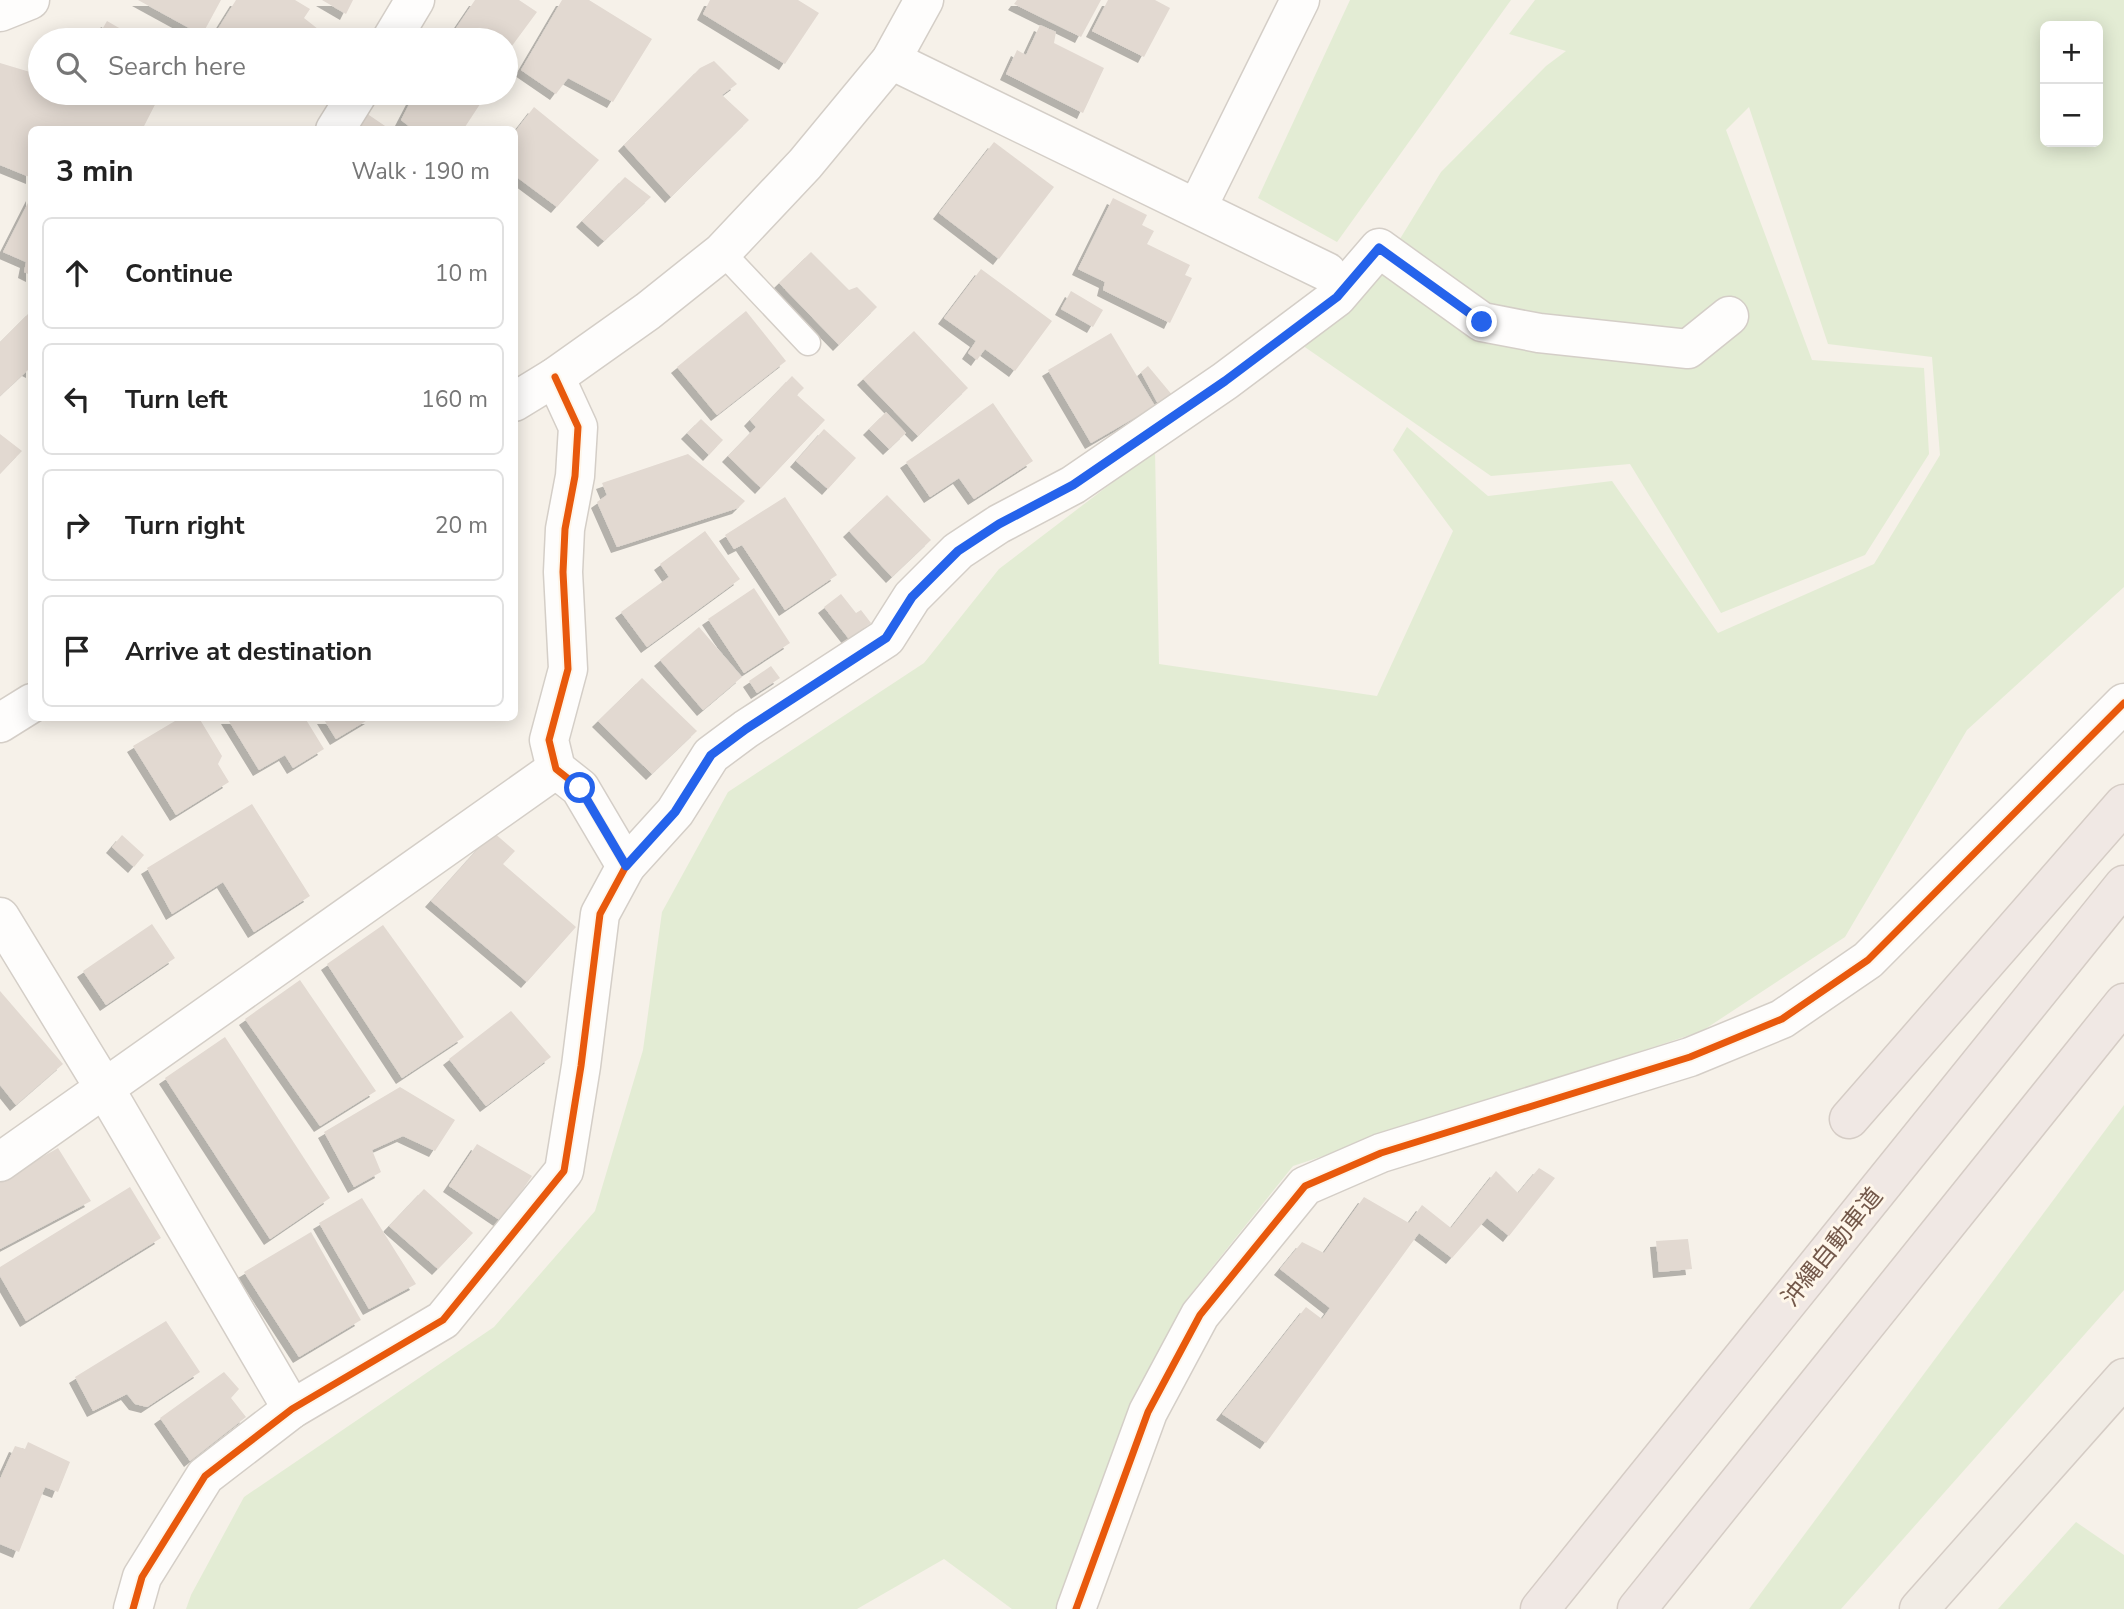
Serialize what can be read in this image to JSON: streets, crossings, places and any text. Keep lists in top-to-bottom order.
{
  "streets": {
    "highway": ["沖縄自動車道"]
  },
  "page": {
    "map_buttons": ["+", "−"],
    "search": "Search here",
    "heading": ["3 min", "Walk · 190 m"],
    "list": [
      ["Continue", "10 m"],
      ["Turn left", "160 m"],
      ["Turn right", "20 m"],
      "Arrive at destination"
    ]
  }
}
